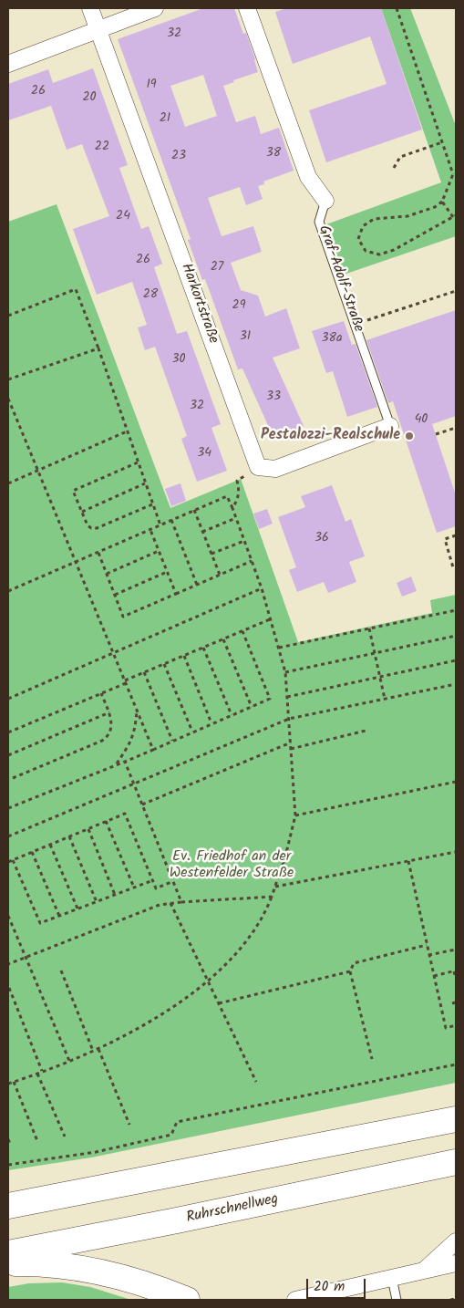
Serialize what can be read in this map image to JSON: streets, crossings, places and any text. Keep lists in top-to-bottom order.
{
  "streets": {
    "highway": ["Ruhrschnellweg"],
    "street": ["Graf-Adolf-Straße", "Harkortstraße"]
  },
  "parks": ["Ev. Friedhof an der Westenfelder Straße"],
  "places": ["Pestalozzi-Realschule"],
  "house_numbers": [
    "32",
    "19",
    "26",
    "20",
    "21",
    "22",
    "38",
    "23",
    "24",
    "26",
    "27",
    "28",
    "29",
    "31",
    "38a",
    "30",
    "33",
    "32",
    "40",
    "34",
    "36"
  ],
  "scale_bar": "20 m"
}
